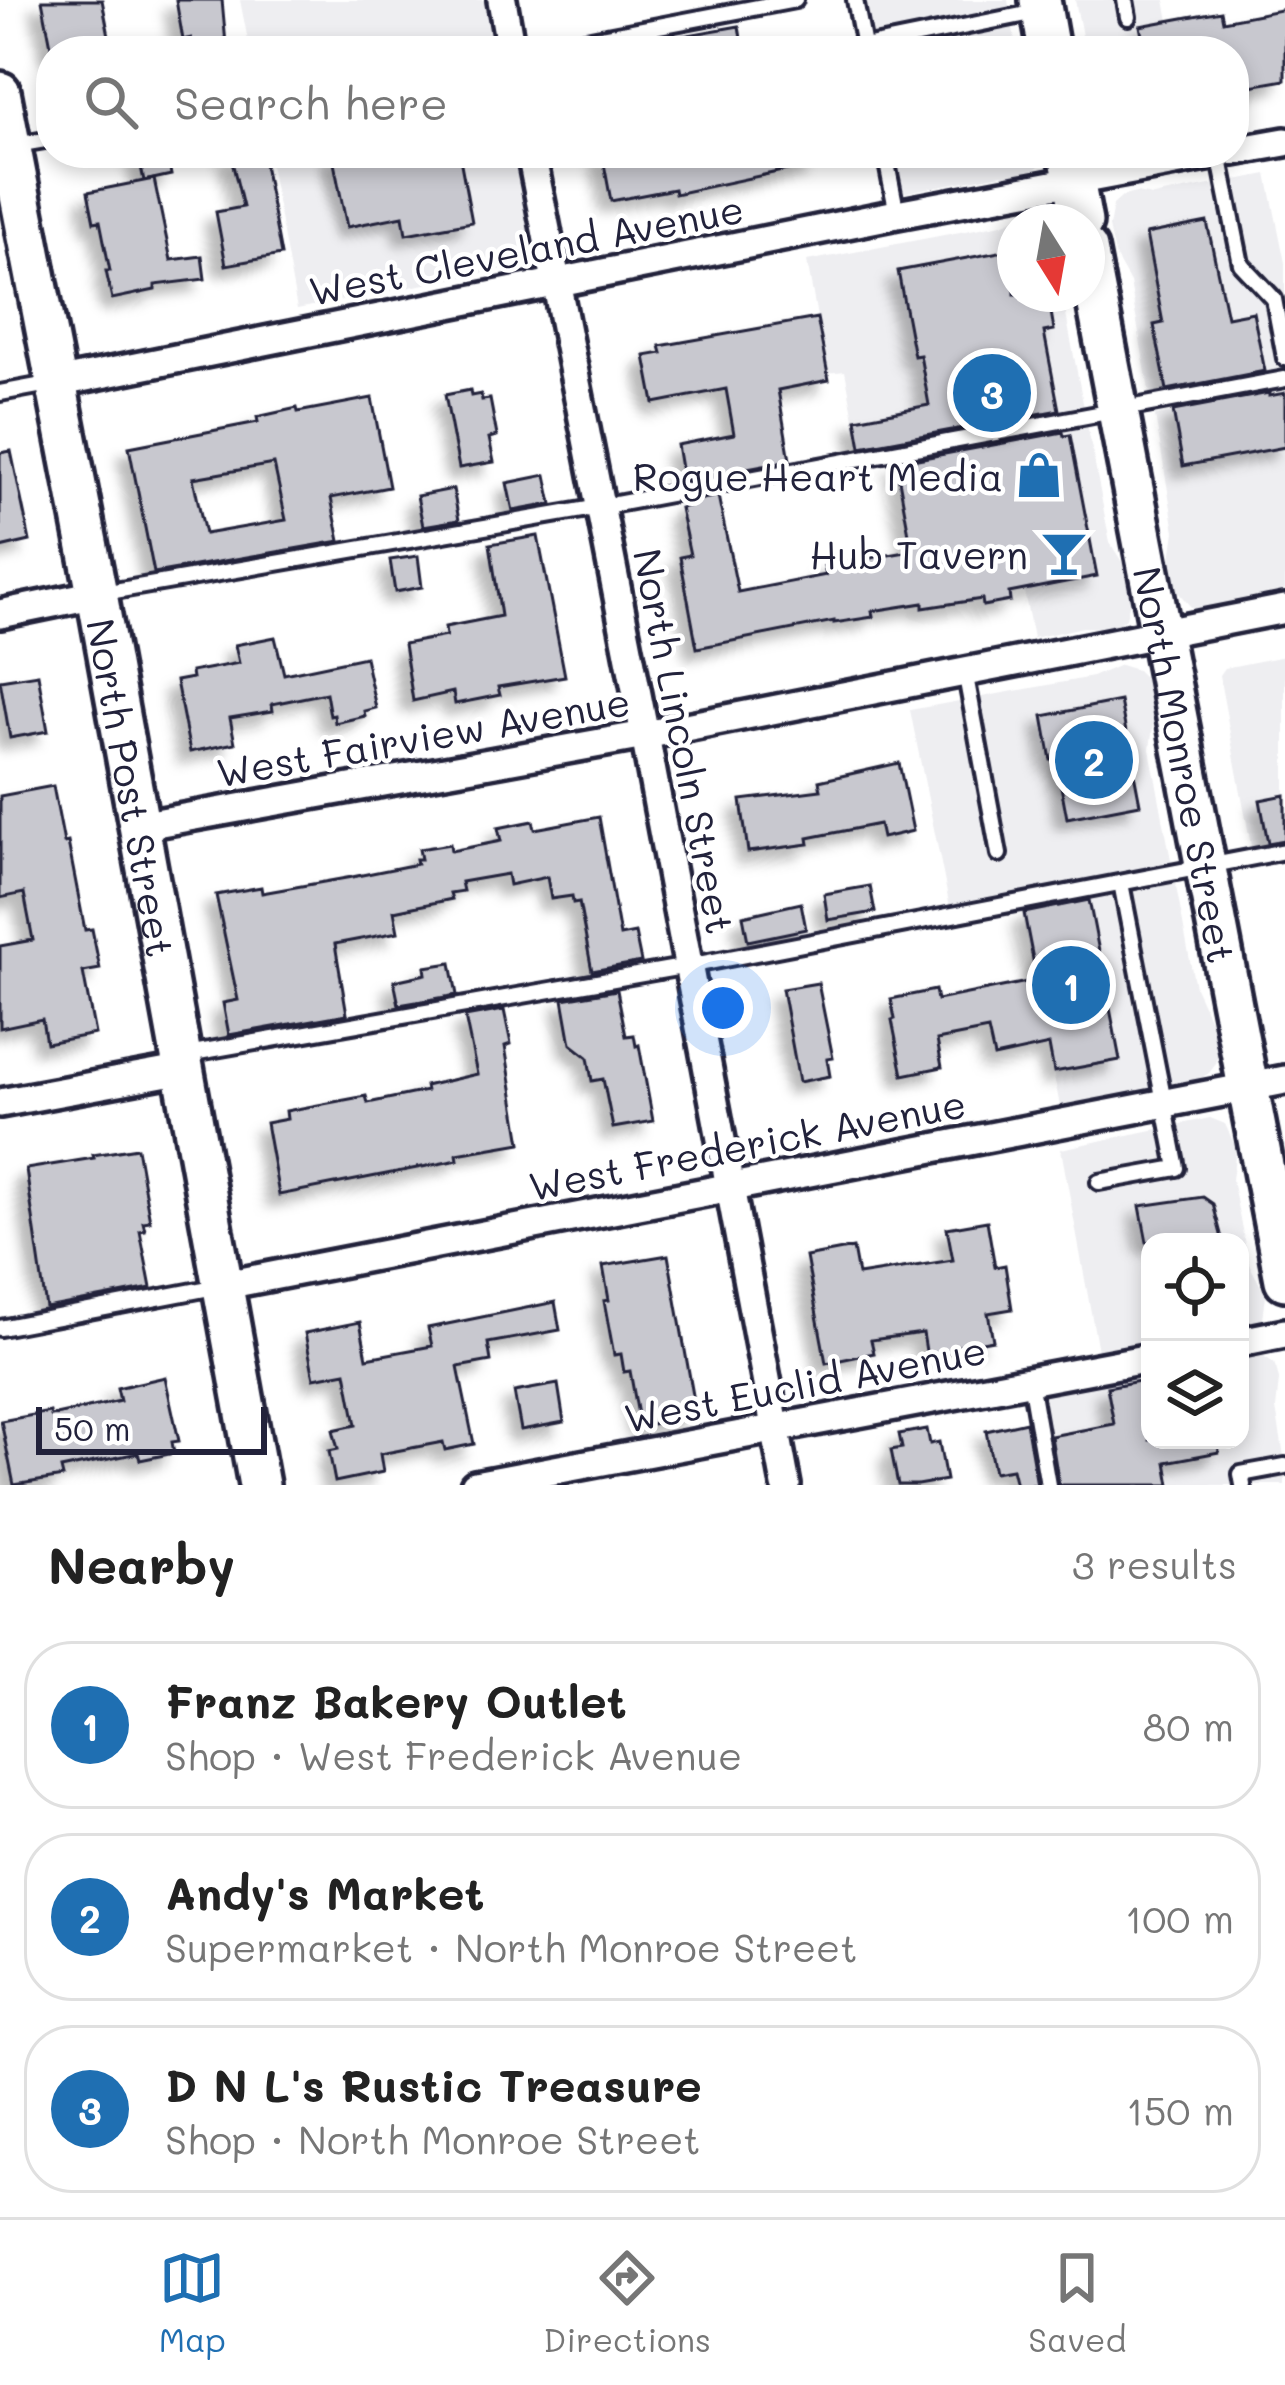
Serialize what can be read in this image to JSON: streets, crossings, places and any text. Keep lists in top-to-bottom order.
{
  "streets": {
    "street": [
      "West Cleveland Avenue",
      "West Fairview Avenue",
      "North Lincoln Street",
      "North Monroe Street",
      "North Post Street",
      "West Frederick Avenue",
      "West Euclid Avenue"
    ]
  },
  "crossings": [
    ["West Cleveland Avenue", "North Lincoln Street"],
    ["West Cleveland Avenue", "North Post Street"],
    ["West Fairview Avenue", "North Lincoln Street"],
    ["West Fairview Avenue", "North Monroe Street"],
    ["West Fairview Avenue", "North Post Street"],
    ["North Lincoln Street", "West Frederick Avenue"],
    ["North Lincoln Street", "West Euclid Avenue"],
    ["North Monroe Street", "West Frederick Avenue"],
    ["North Post Street", "West Frederick Avenue"]
  ],
  "places": {
    "shop": ["Rogue Heart Media"],
    "bar": ["Hub Tavern"]
  },
  "scale_bar": "50 m",
  "north": "bottom",
  "page": {
    "search": "Search here",
    "pins": ["3", "2", "1"],
    "scale": "50 m",
    "heading": ["Nearby", "3 results"],
    "list": [
      {
        "mark": "1",
        "name": "Franz Bakery Outlet",
        "note": "Shop · West Frederick Avenue",
        "value": "80 m"
      },
      {
        "mark": "2",
        "name": "Andy's Market",
        "note": "Supermarket · North Monroe Street",
        "value": "100 m"
      },
      {
        "mark": "3",
        "name": "D N L's Rustic Treasure",
        "note": "Shop · North Monroe Street",
        "value": "150 m"
      }
    ],
    "nav": ["Map", "Directions", "Saved"]
  }
}
